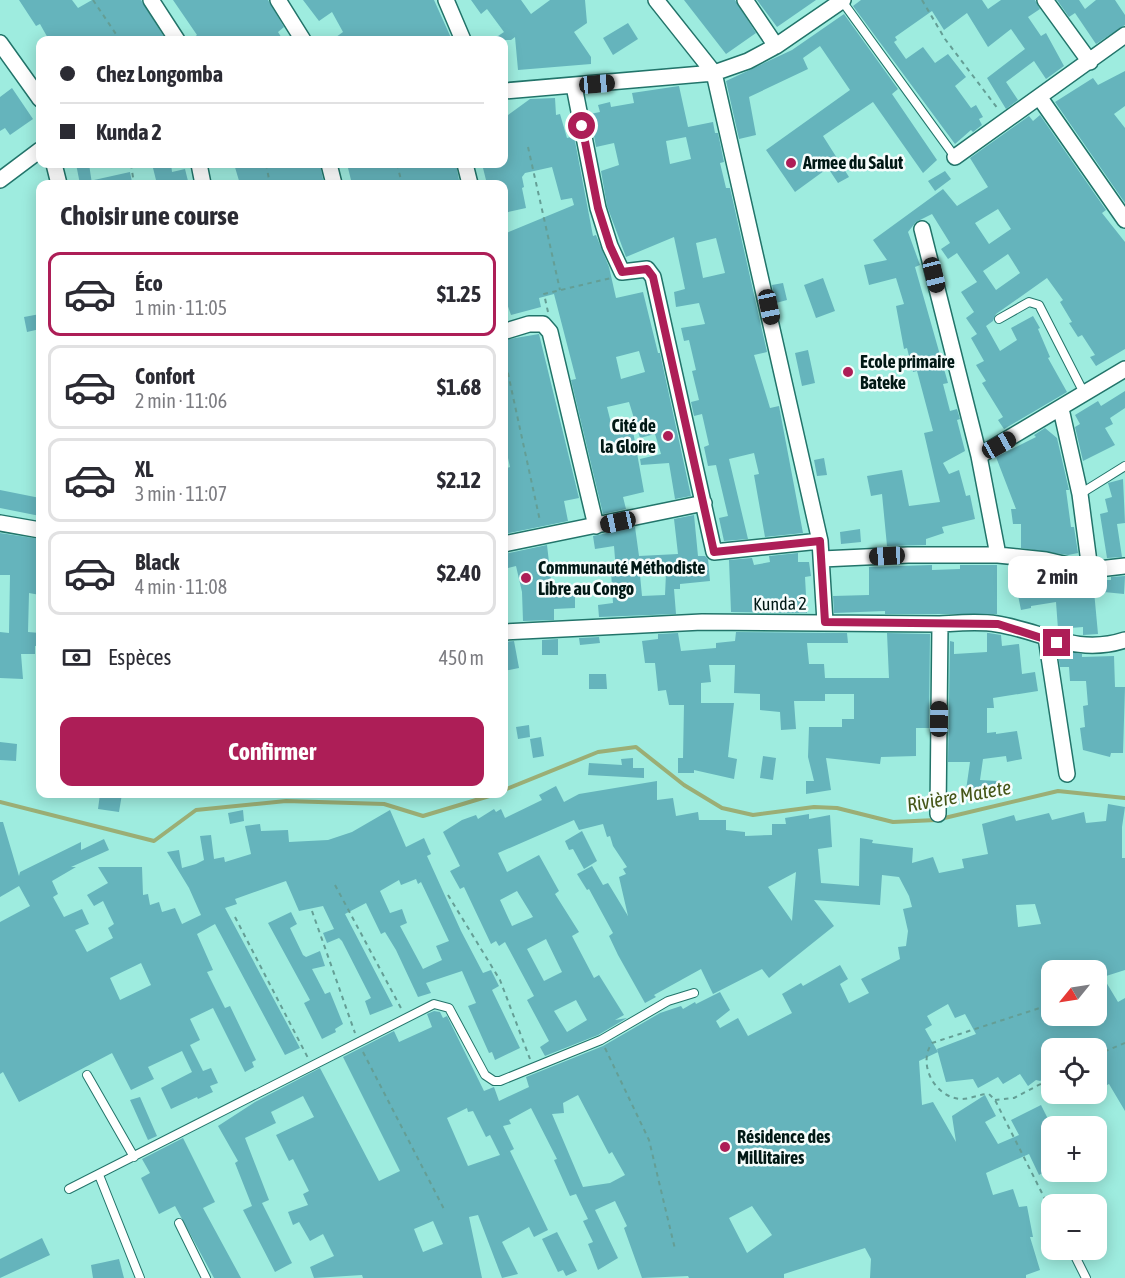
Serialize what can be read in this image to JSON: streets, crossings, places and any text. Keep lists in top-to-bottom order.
{
  "streets": {
    "street": ["Kunda 2"]
  },
  "water": ["Rivière Matete"],
  "places": [
    "Armee du Salut",
    "Ecole primaire Bateke",
    "Cité de la Gloire",
    "Communauté Méthodiste Libre au Congo",
    "Résidence des Millitaires"
  ],
  "north": "bottom left",
  "page": {
    "banner": ["Chez Longomba", "Kunda 2"],
    "heading": "Choisir une course",
    "list": [
      {
        "name": "Éco",
        "note": "1 min · 11:05",
        "value": "$1.25"
      },
      {
        "name": "Confort",
        "note": "2 min · 11:06",
        "value": "$1.68"
      },
      {
        "name": "XL",
        "note": "3 min · 11:07",
        "value": "$2.12"
      },
      {
        "name": "Black",
        "note": "4 min · 11:08",
        "value": "$2.40"
      }
    ],
    "bubble": "2 min",
    "pay": ["Espèces", "450 m"],
    "buttons": "Confirmer",
    "map_buttons": ["+", "−"]
  }
}
